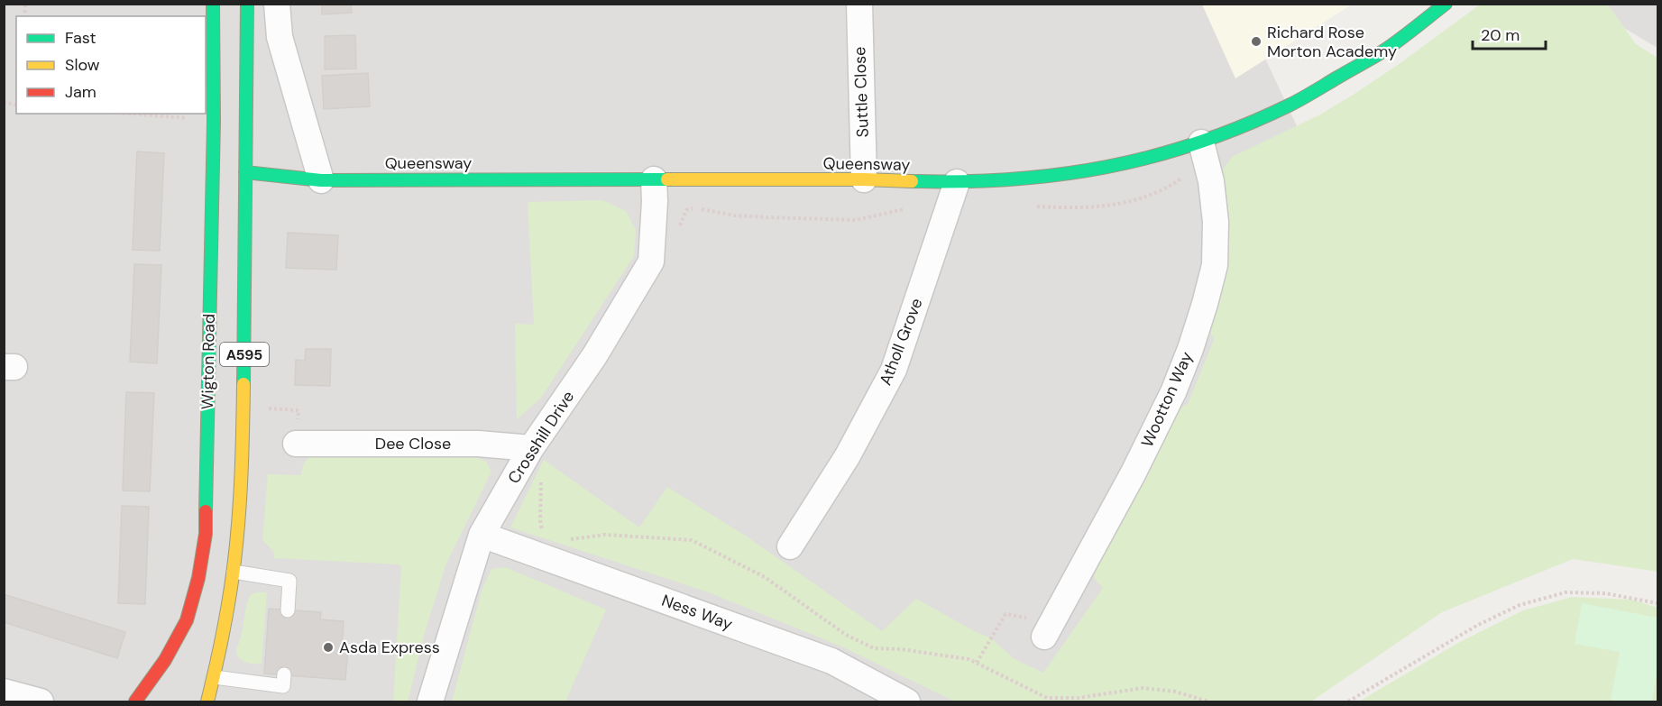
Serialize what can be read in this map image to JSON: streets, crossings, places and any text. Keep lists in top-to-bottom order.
{
  "streets": {
    "street": [
      "Suttle Close",
      "Queensway",
      "Atholl Grove",
      "A595",
      "Wigton Road",
      "Wootton Way",
      "Crosshill Drive",
      "Dee Close",
      "Ness Way"
    ]
  },
  "crossings": [
    ["Suttle Close", "Queensway"],
    ["Queensway", "Atholl Grove"],
    ["Queensway", "A595"],
    ["Queensway", "Wootton Way"],
    ["Queensway", "Crosshill Drive"],
    ["Crosshill Drive", "Dee Close"],
    ["Crosshill Drive", "Ness Way"]
  ],
  "places": ["Richard Rose Morton Academy", "Asda Express"],
  "legend": ["Fast", "Slow", "Jam"],
  "scale_bar": "20 m"
}
